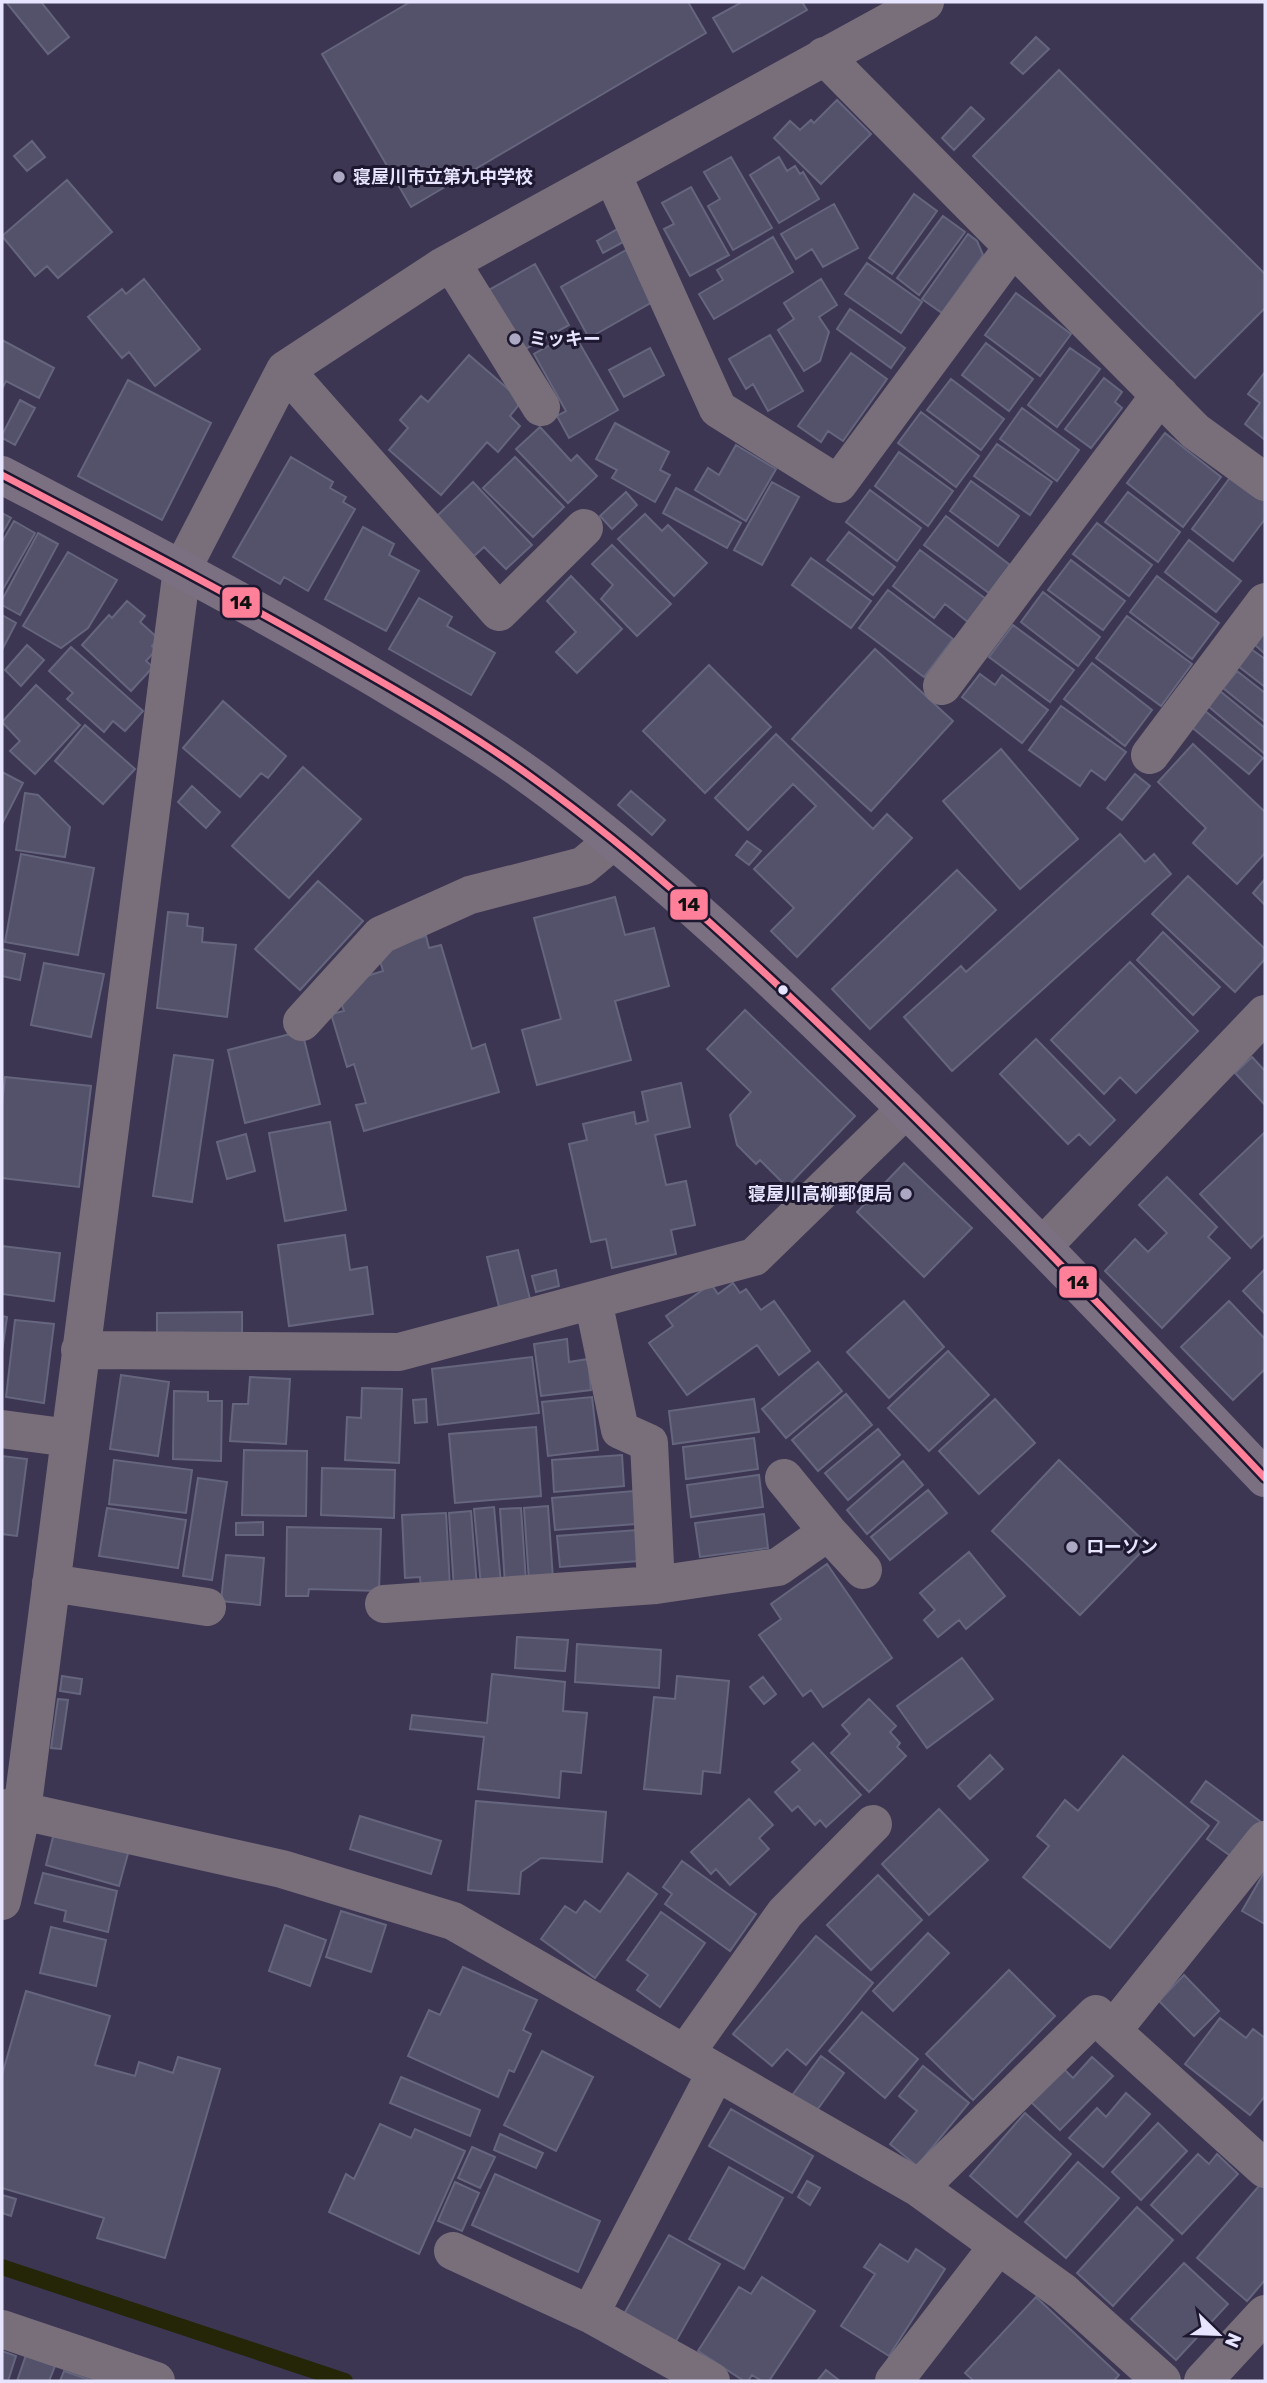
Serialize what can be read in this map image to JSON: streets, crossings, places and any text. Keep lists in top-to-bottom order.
{
  "places": [
    "寝屋川市立第九中学校",
    "ミッキー",
    "寝屋川高柳郵便局",
    "ローソン"
  ],
  "lines": ["transit line 14"],
  "north": "bottom right"
}
